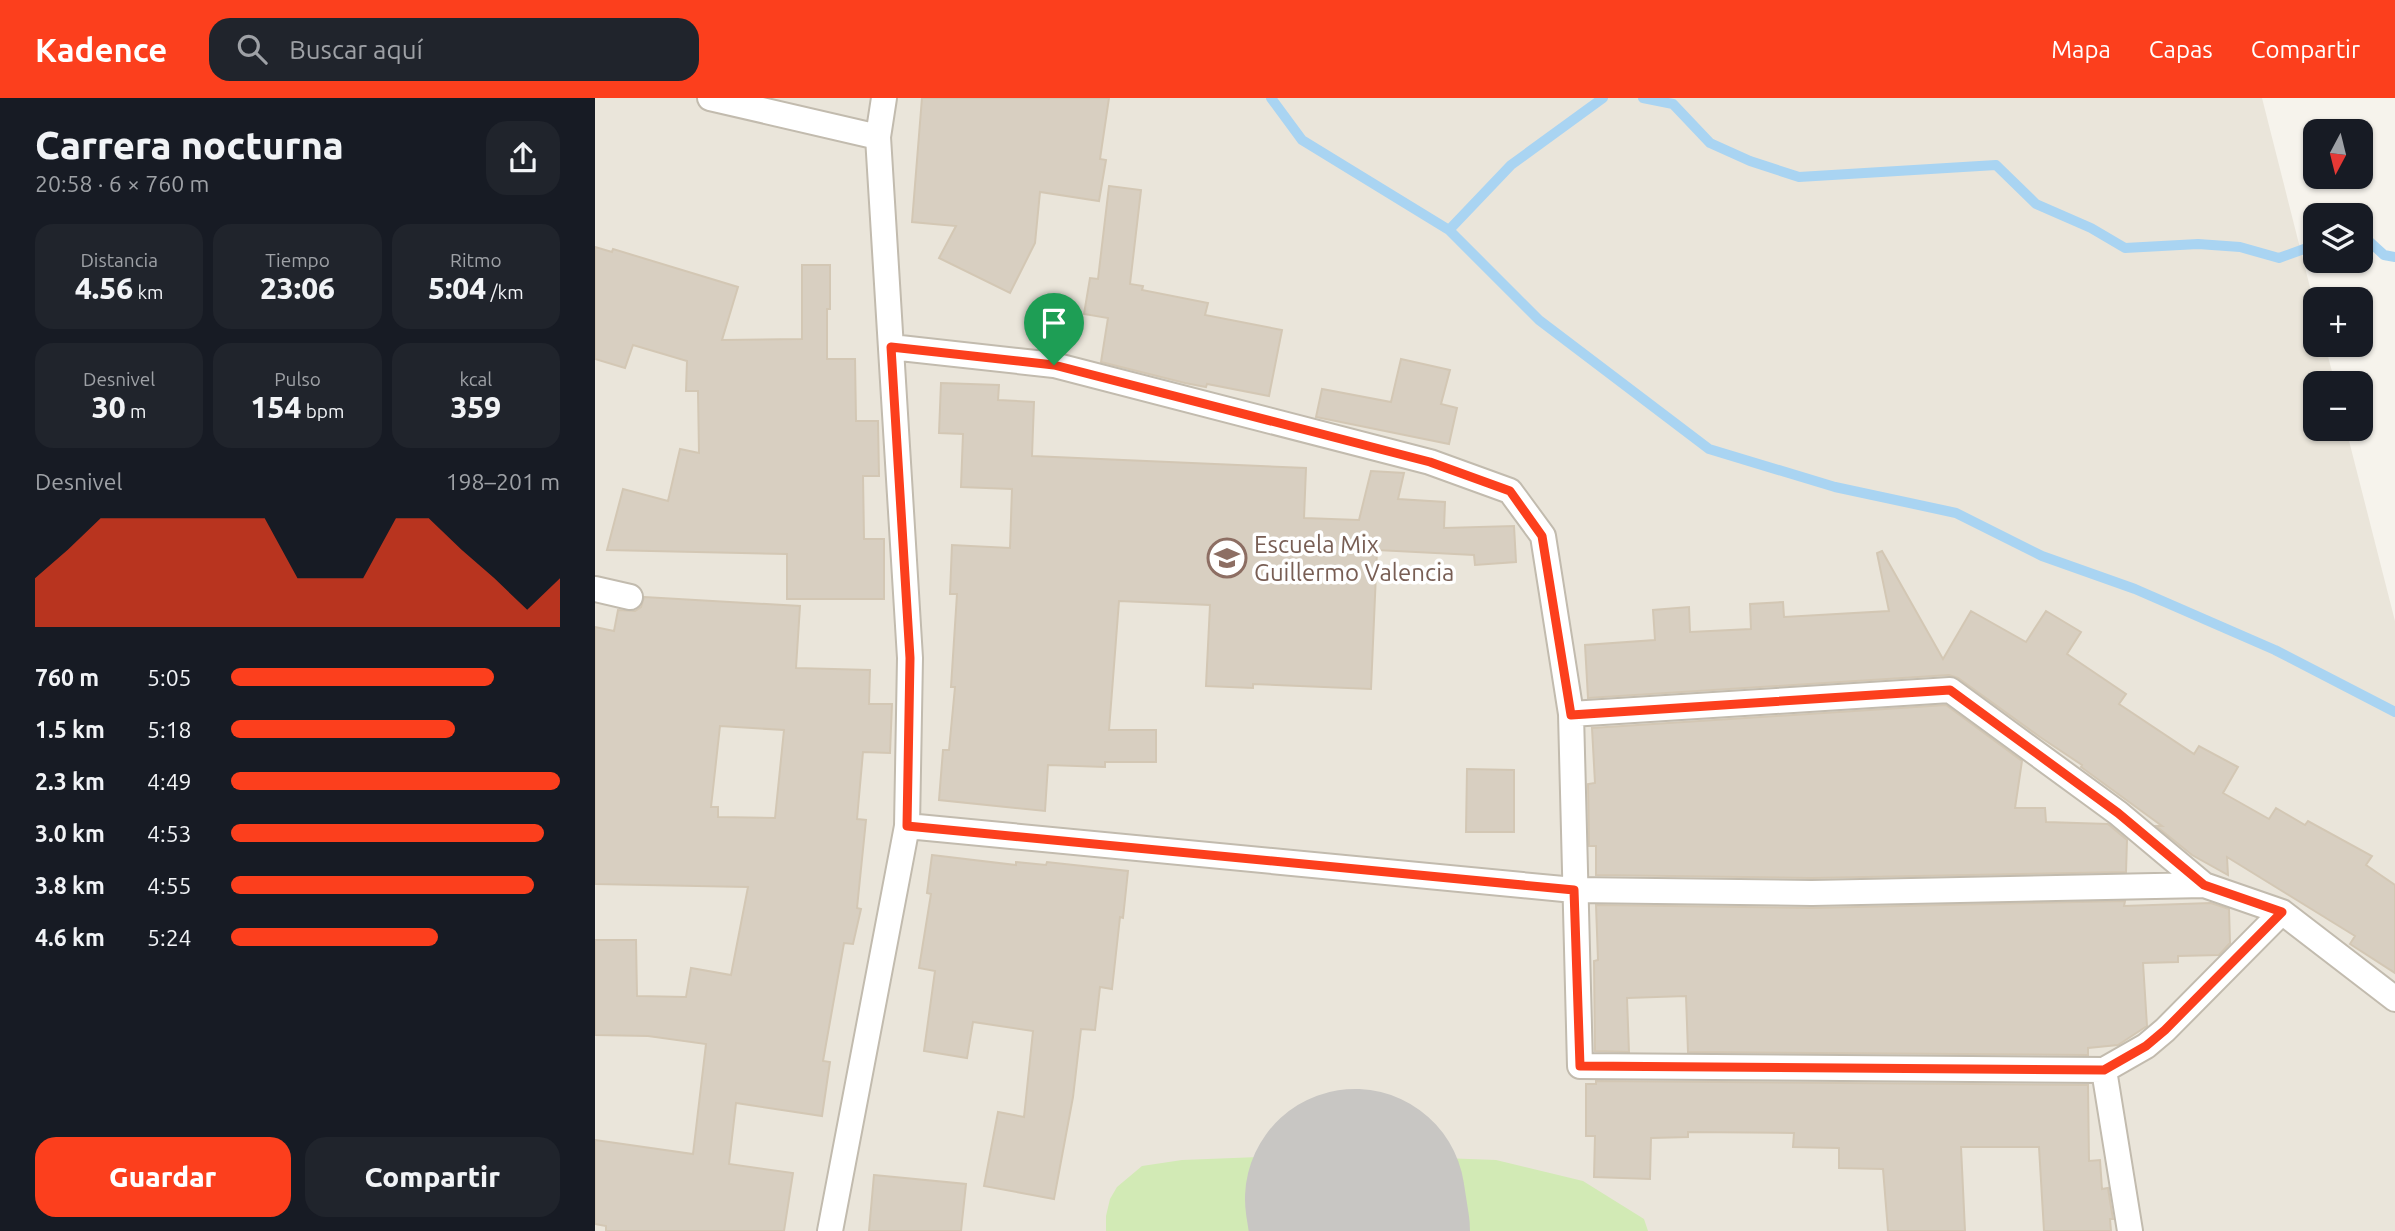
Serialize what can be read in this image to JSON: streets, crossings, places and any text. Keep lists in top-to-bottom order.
{
  "places": {
    "school or university": ["Escuela Mix Guillermo Valencia"]
  },
  "north": "bottom",
  "page": {
    "header": "Kadence",
    "search": "Buscar aquí",
    "nav": ["Mapa", "Capas", "Compartir"],
    "heading": ["Carrera nocturna", "20:58 · 6 × 760 m"],
    "map_buttons": ["+", "−"],
    "stats": [
      ["Distancia", "4.56 km"],
      ["Tiempo", "23:06"],
      ["Ritmo", "5:04 /km"],
      ["Desnivel", "30 m"],
      ["Pulso", "154 bpm"],
      ["kcal", "359"]
    ],
    "chart": ["Desnivel", "198–201 m"],
    "list": [
      {
        "name": "760 m",
        "note": "5:05"
      },
      {
        "name": "1.5 km",
        "note": "5:18"
      },
      {
        "name": "2.3 km",
        "note": "4:49"
      },
      {
        "name": "3.0 km",
        "note": "4:53"
      },
      {
        "name": "3.8 km",
        "note": "4:55"
      },
      {
        "name": "4.6 km",
        "note": "5:24"
      }
    ],
    "buttons": ["Guardar", "Compartir"]
  }
}
